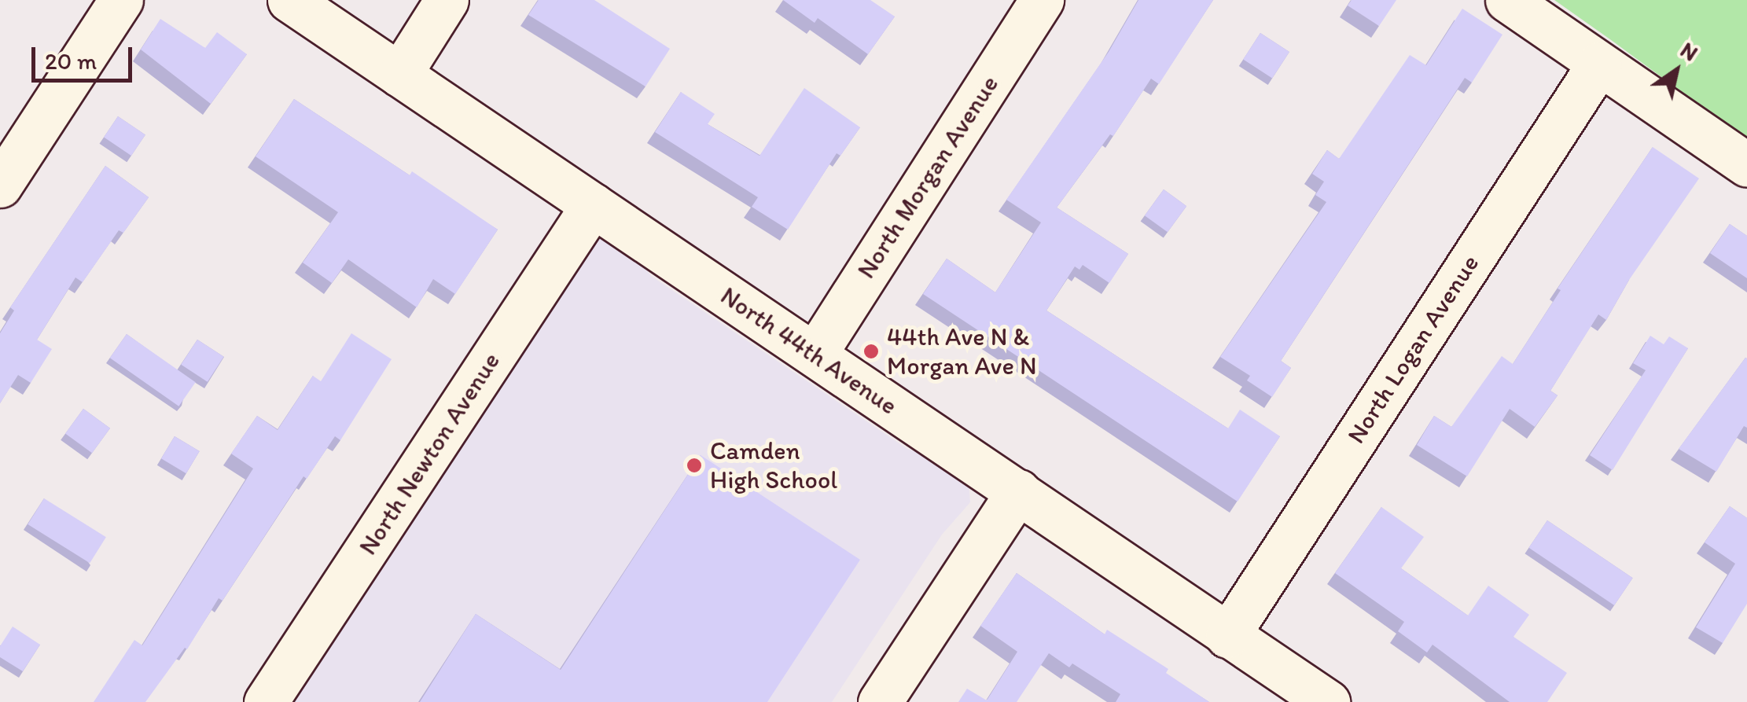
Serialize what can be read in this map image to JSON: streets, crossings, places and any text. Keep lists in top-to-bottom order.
{
  "streets": {
    "street": [
      "North Morgan Avenue",
      "North Logan Avenue",
      "North 44th Avenue",
      "North Newton Avenue"
    ]
  },
  "crossings": [
    ["North Morgan Avenue", "North 44th Avenue"],
    ["North Logan Avenue", "North 44th Avenue"],
    ["North 44th Avenue", "North Newton Avenue"]
  ],
  "places": ["44th Ave N & Morgan Ave N", "Camden High School"],
  "scale_bar": "20 m",
  "north": "top right"
}
